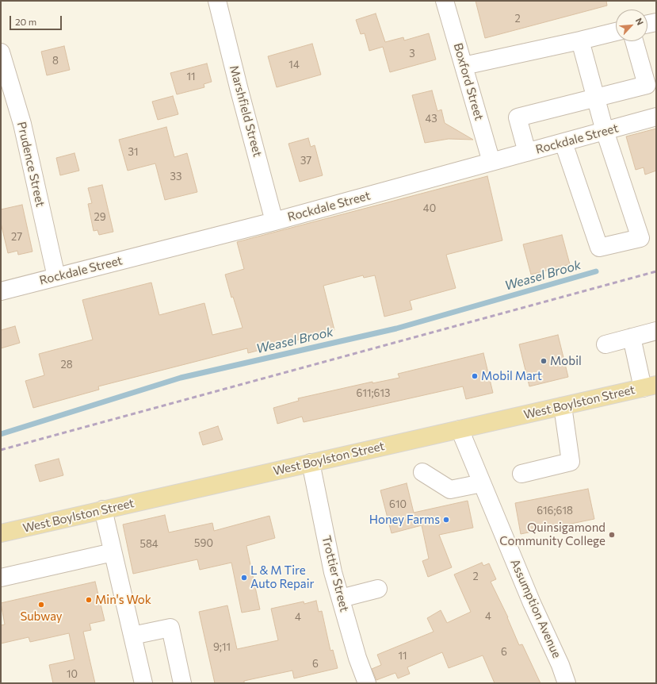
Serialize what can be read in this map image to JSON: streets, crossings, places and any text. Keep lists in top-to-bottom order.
{
  "streets": {
    "main road": ["West Boylston Street"],
    "street": [
      "Boxford Street",
      "Marshfield Street",
      "Rockdale Street",
      "Prudence Street",
      "Trottier Street",
      "Assumption Avenue"
    ]
  },
  "crossings": [
    ["Boxford Street", "Rockdale Street"],
    ["Marshfield Street", "Rockdale Street"],
    ["Rockdale Street", "Prudence Street"],
    ["West Boylston Street", "Trottier Street"],
    ["West Boylston Street", "Assumption Avenue"]
  ],
  "water": ["Weasel Brook"],
  "places": [
    "Mobil",
    "Mobil Mart",
    "Honey Farms",
    "Quinsigamond Community College",
    "L & M Tire Auto Repair",
    "Min's Wok",
    "Subway"
  ],
  "house_numbers": [
    "2",
    "3",
    "8",
    "14",
    "11",
    "43",
    "31",
    "37",
    "33",
    "40",
    "29",
    "27",
    "28",
    "611;613",
    "610",
    "616;618",
    "590",
    "584",
    "2",
    "4",
    "4",
    "9;11",
    "6",
    "11",
    "6",
    "10"
  ],
  "scale_bar": "20 m",
  "north": "top right"
}
